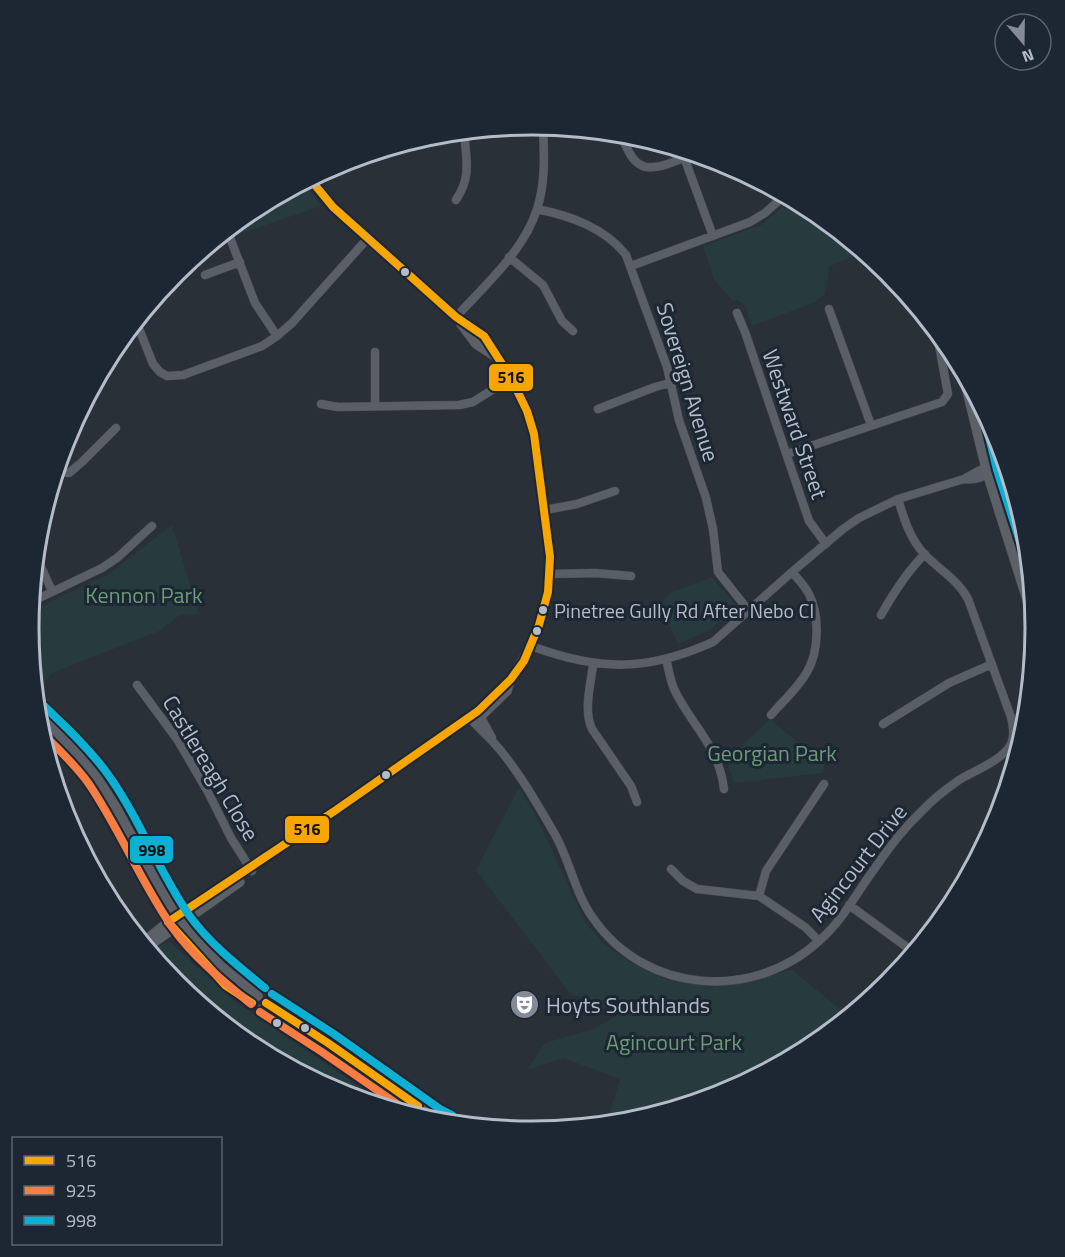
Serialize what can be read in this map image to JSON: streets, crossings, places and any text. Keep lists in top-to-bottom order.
{
  "streets": {
    "street": [
      "Sovereign Avenue",
      "Westward Street",
      "Castlereagh Close",
      "Agincourt Drive"
    ]
  },
  "parks": ["Kennon Park", "Georgian Park", "Agincourt Park"],
  "places": {
    "other": ["Pinetree Gully Rd After Nebo Cl"],
    "theatre": ["Hoyts Southlands"]
  },
  "lines": ["transit line 516", "transit line 998", "transit line 925"],
  "legend": ["516", "925", "998"],
  "north": "bottom"
}
